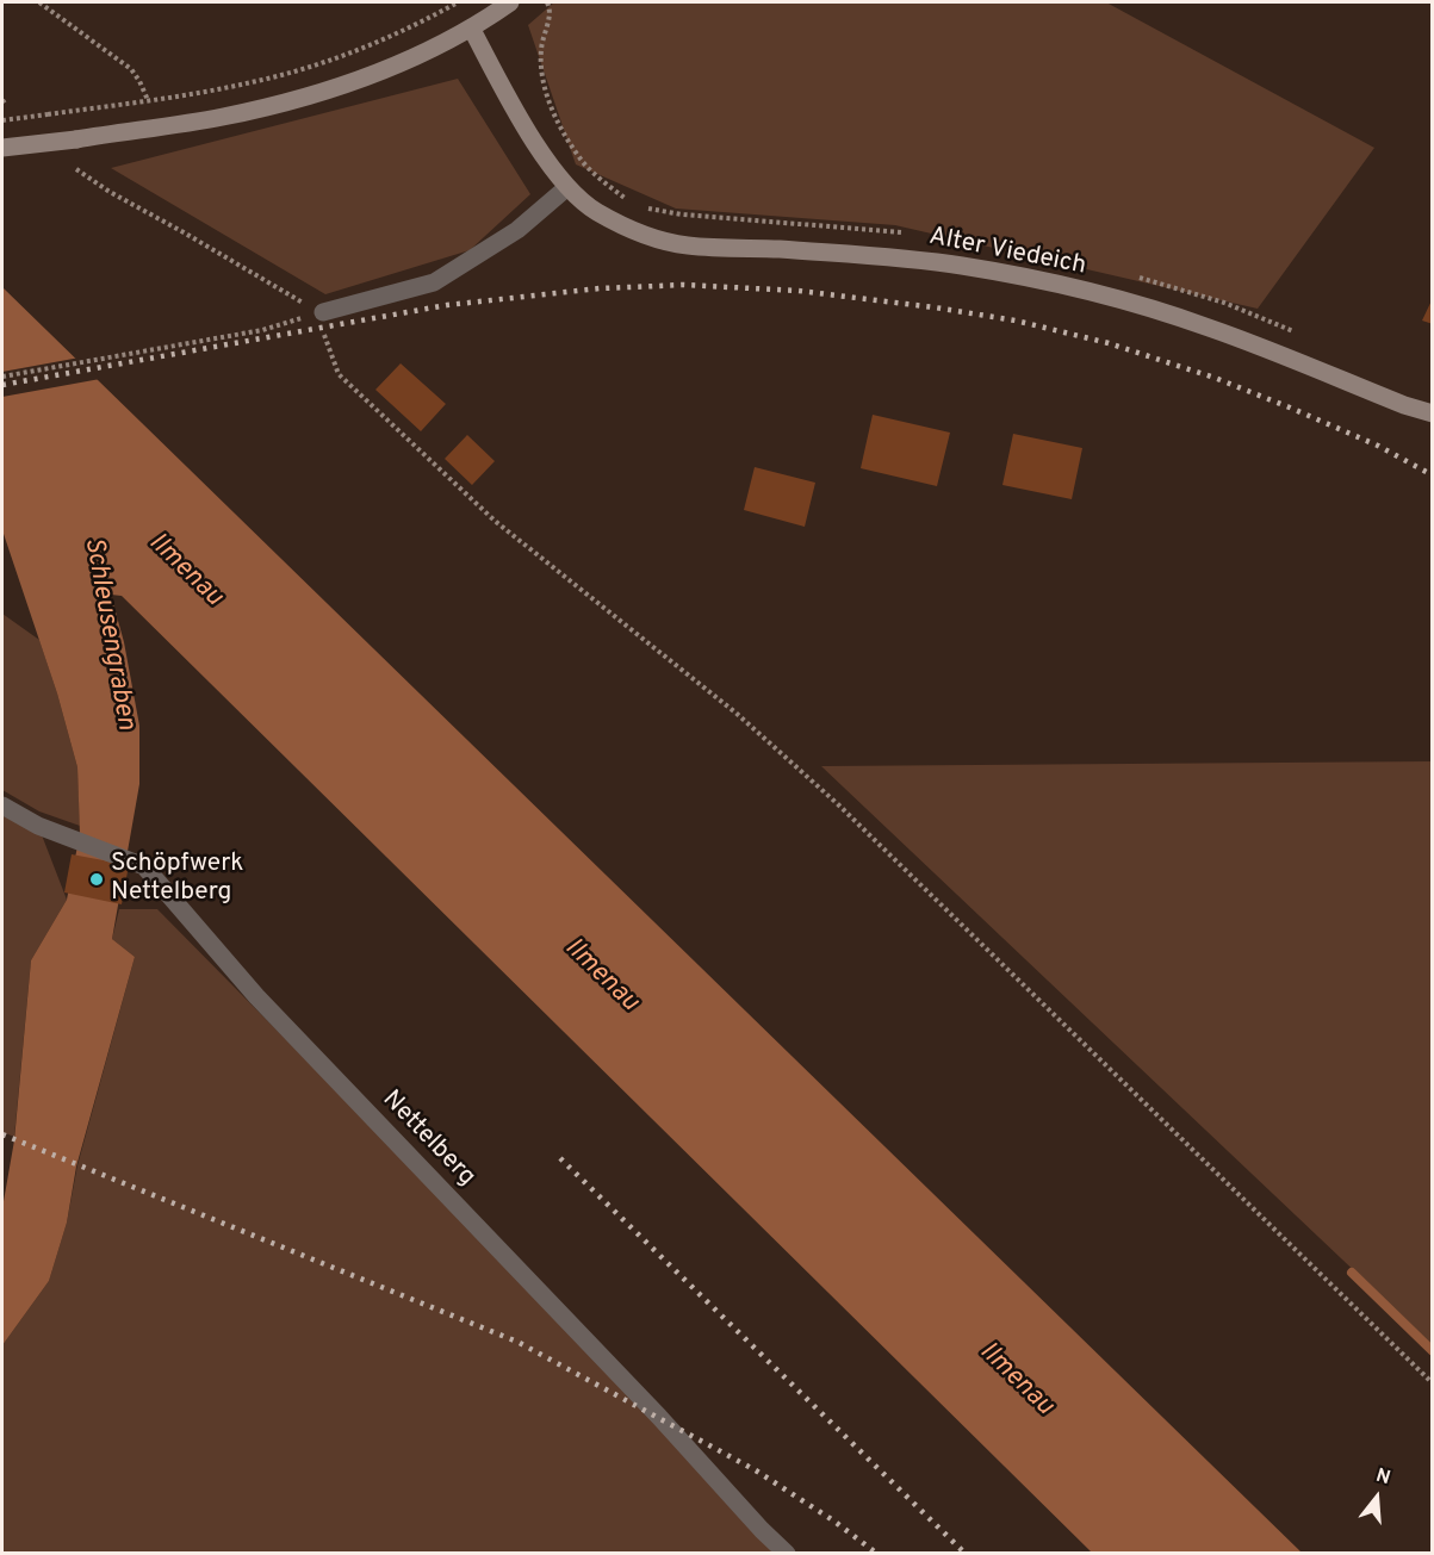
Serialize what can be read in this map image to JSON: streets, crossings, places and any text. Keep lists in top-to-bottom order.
{
  "streets": {
    "street": ["Alter Viedeich", "Nettelberg"]
  },
  "water": ["Ilmenau", "Schleusengraben"],
  "places": ["Schöpfwerk Nettelberg"],
  "north": "top"
}
